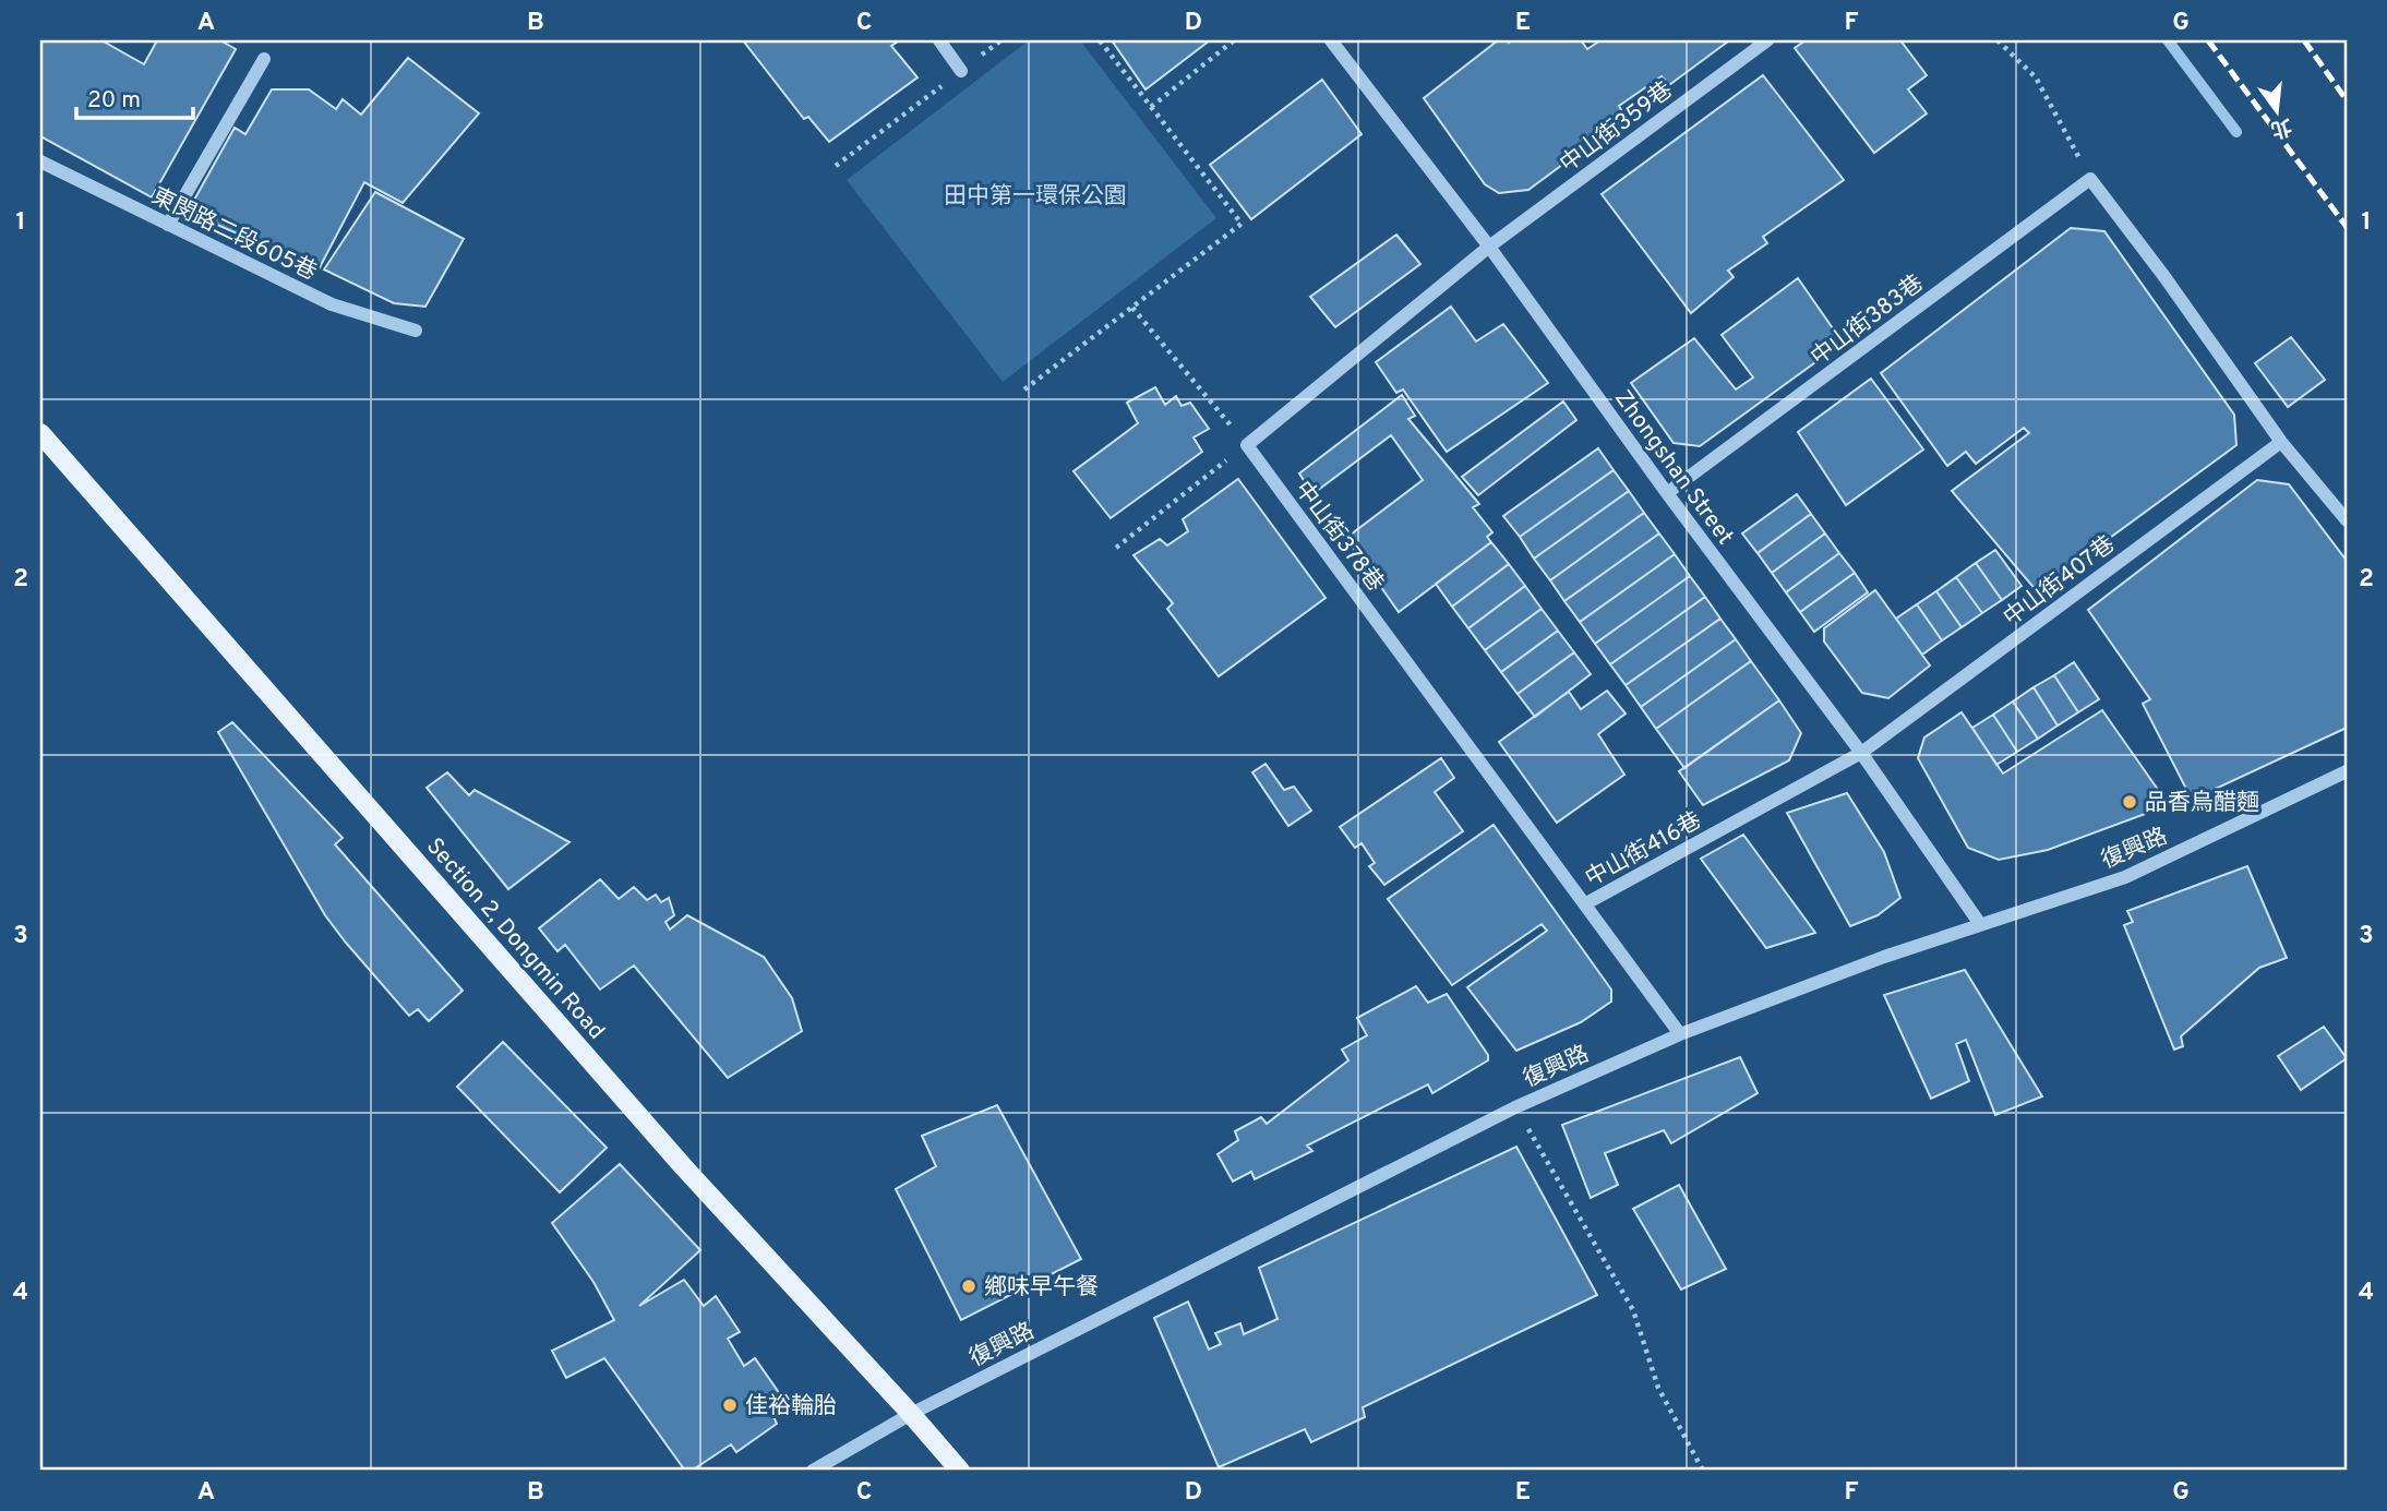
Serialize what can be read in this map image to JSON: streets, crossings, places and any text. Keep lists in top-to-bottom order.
{
  "streets": {
    "main road": ["Section 2, Dongmin Road"],
    "street": [
      "中山街359巷",
      "東閔路二段605巷",
      "中山街383巷",
      "Zhongshan Street",
      "中山街378巷",
      "中山街407巷",
      "復興路",
      "中山街416巷"
    ]
  },
  "crossings": [
    ["中山街359巷", "Zhongshan Street"],
    ["中山街383巷", "Zhongshan Street"],
    ["Zhongshan Street", "中山街407巷"],
    ["Zhongshan Street", "復興路"],
    ["Zhongshan Street", "中山街416巷"],
    ["中山街378巷", "中山街416巷"],
    ["中山街407巷", "中山街416巷"],
    ["復興路", "中山街416巷"],
    ["復興路", "Section 2, Dongmin Road"]
  ],
  "parks": ["田中第一環保公園"],
  "places": ["品香烏醋麵", "鄉味早午餐", "佳裕輪胎"],
  "scale_bar": "20 m",
  "north": "bottom",
  "grid": {
    "columns": [
      "A",
      "B",
      "C",
      "D",
      "E",
      "F",
      "G"
    ],
    "rows": [
      "1",
      "2",
      "3",
      "4"
    ]
  }
}
